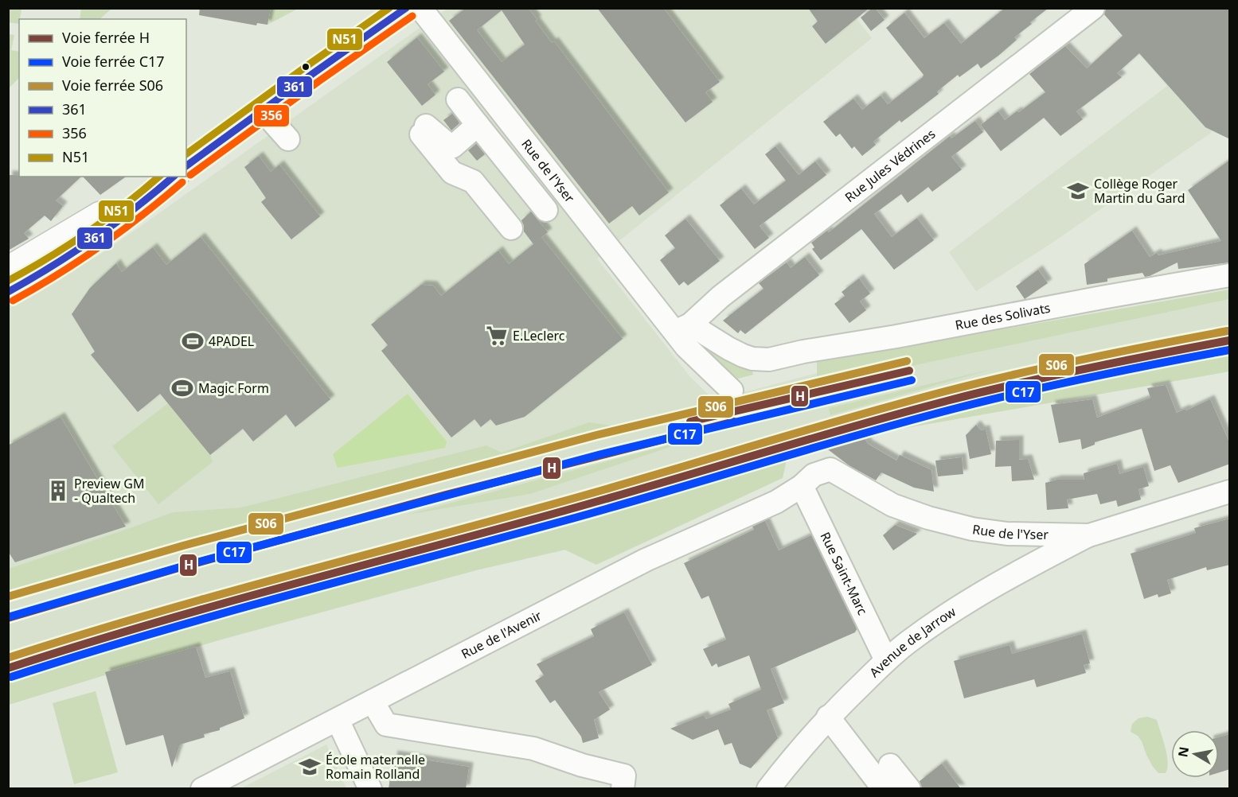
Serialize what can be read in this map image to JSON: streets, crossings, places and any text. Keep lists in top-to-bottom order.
{
  "streets": {
    "street": [
      "Rue Jules Védrines",
      "Rue de l'Yser",
      "Rue des Solivats",
      "Rue Saint-Marc",
      "Rue de l'Avenir",
      "Avenue de Jarrow"
    ]
  },
  "crossings": [
    ["Rue Jules Védrines", "Rue de l'Yser"],
    ["Rue de l'Yser", "Rue des Solivats"],
    ["Rue de l'Yser", "Rue Saint-Marc"],
    ["Rue de l'Yser", "Rue de l'Avenir"],
    ["Rue de l'Yser", "Avenue de Jarrow"],
    ["Rue Saint-Marc", "Rue de l'Avenir"],
    ["Rue Saint-Marc", "Avenue de Jarrow"]
  ],
  "places": {
    "school or university": ["Collège Roger Martin du Gard", "École maternelle Romain Rolland"],
    "supermarket": ["E.Leclerc"],
    "sports": ["4PADEL", "Magic Form"],
    "building": ["Preview GM - Qualtech"]
  },
  "lines": [
    "transit line 361",
    "transit line N51",
    "transit line 356",
    "rail line S06",
    "rail line H",
    "rail line C17"
  ],
  "legend": [
    "Voie ferrée H",
    "Voie ferrée C17",
    "Voie ferrée S06",
    "361",
    "356",
    "N51"
  ],
  "north": "left"
}
